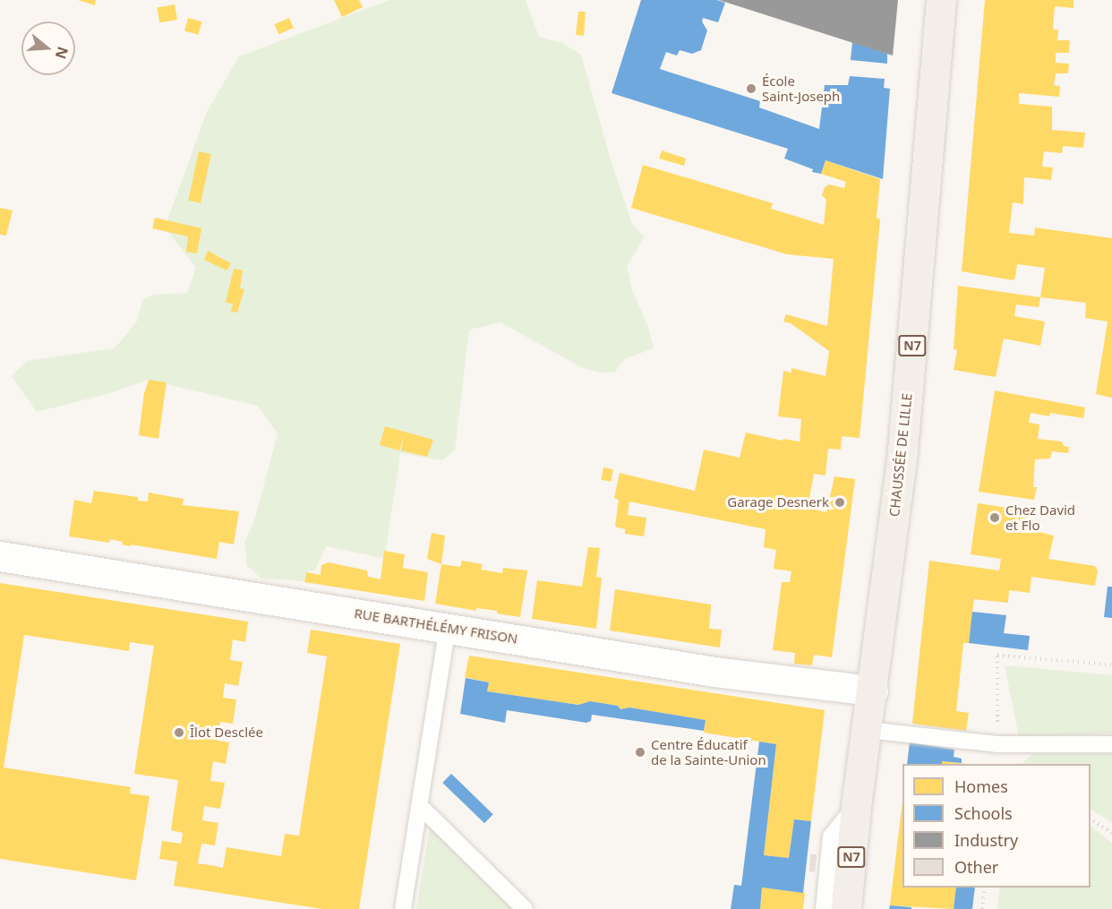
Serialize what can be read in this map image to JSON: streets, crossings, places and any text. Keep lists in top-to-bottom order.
{
  "streets": {
    "main road": ["N7", "CHAUSSÉE DE LILLE"],
    "street": ["RUE BARTHÉLÉMY FRISON"]
  },
  "crossings": [
    ["CHAUSSÉE DE LILLE", "RUE BARTHÉLÉMY FRISON"]
  ],
  "places": [
    "École Saint-Joseph",
    "Garage Desnerk",
    "Chez David et Flo",
    "Îlot Desclée",
    "Centre Éducatif de la Sainte-Union"
  ],
  "legend": [
    "Homes",
    "Schools",
    "Industry",
    "Other"
  ],
  "north": "right"
}
